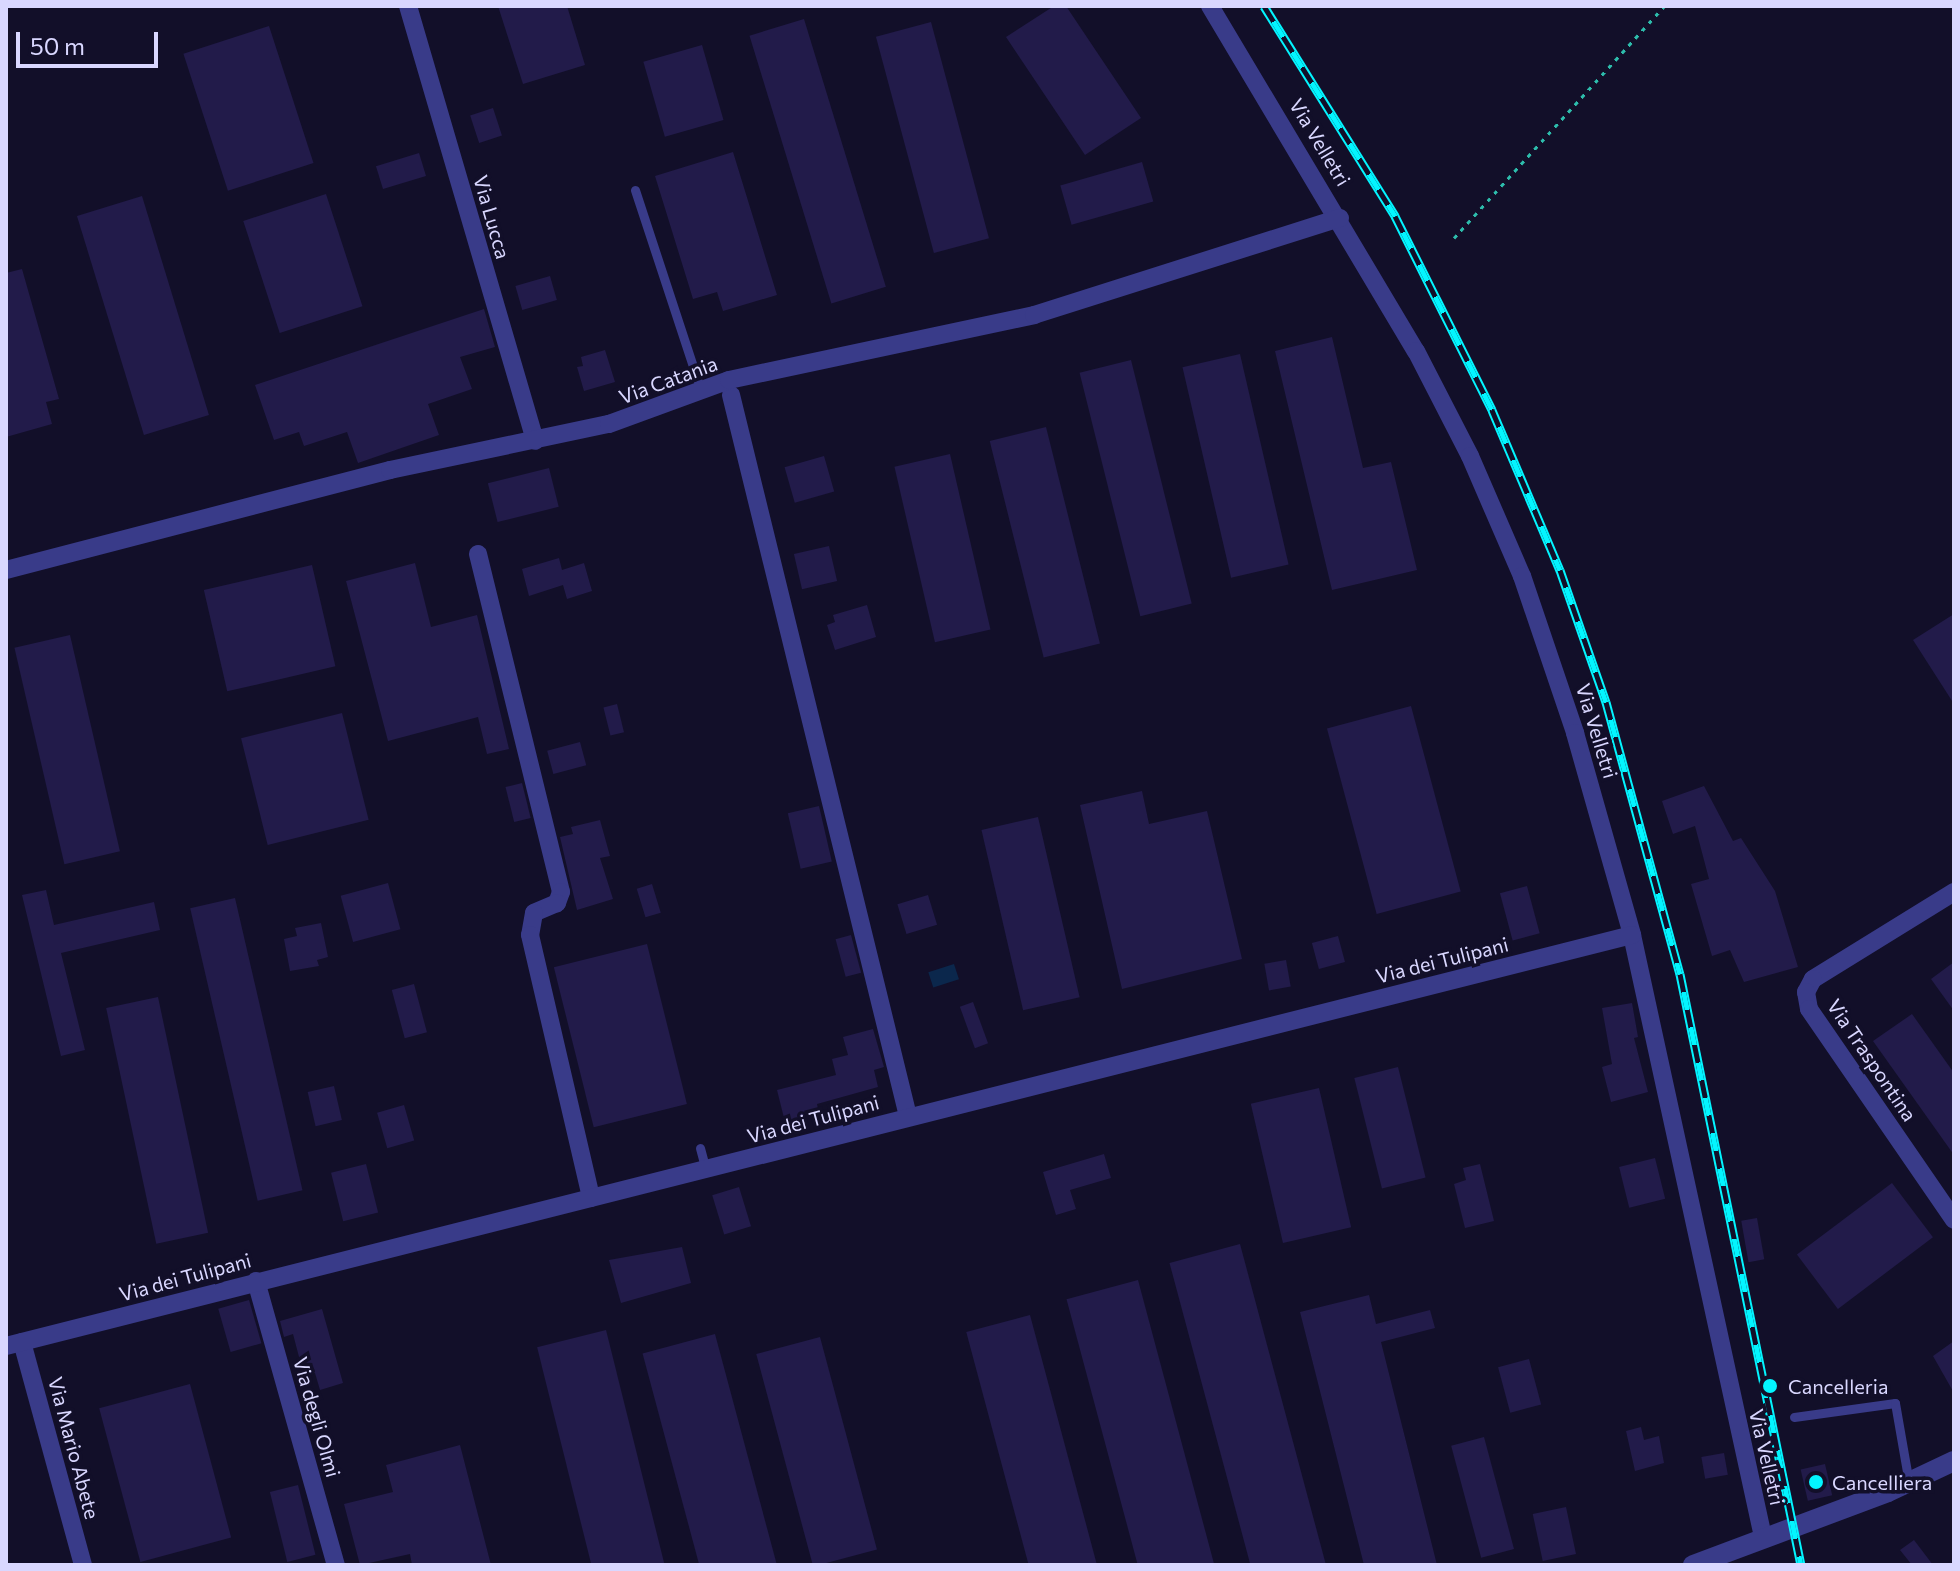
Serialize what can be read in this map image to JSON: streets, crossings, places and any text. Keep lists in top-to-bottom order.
{
  "streets": {
    "street": [
      "Via Velletri",
      "Via Lucca",
      "Via Catania",
      "Via dei Tulipani",
      "Via Traspontina",
      "Via degli Olmi",
      "Via Mario Abete"
    ]
  },
  "crossings": [
    ["Via Velletri", "Via Catania"],
    ["Via Velletri", "Via dei Tulipani"],
    ["Via Lucca", "Via Catania"],
    ["Via dei Tulipani", "Via degli Olmi"],
    ["Via dei Tulipani", "Via Mario Abete"]
  ],
  "places": ["Cancelleria", "Cancelliera"],
  "scale_bar": "50 m"
}
